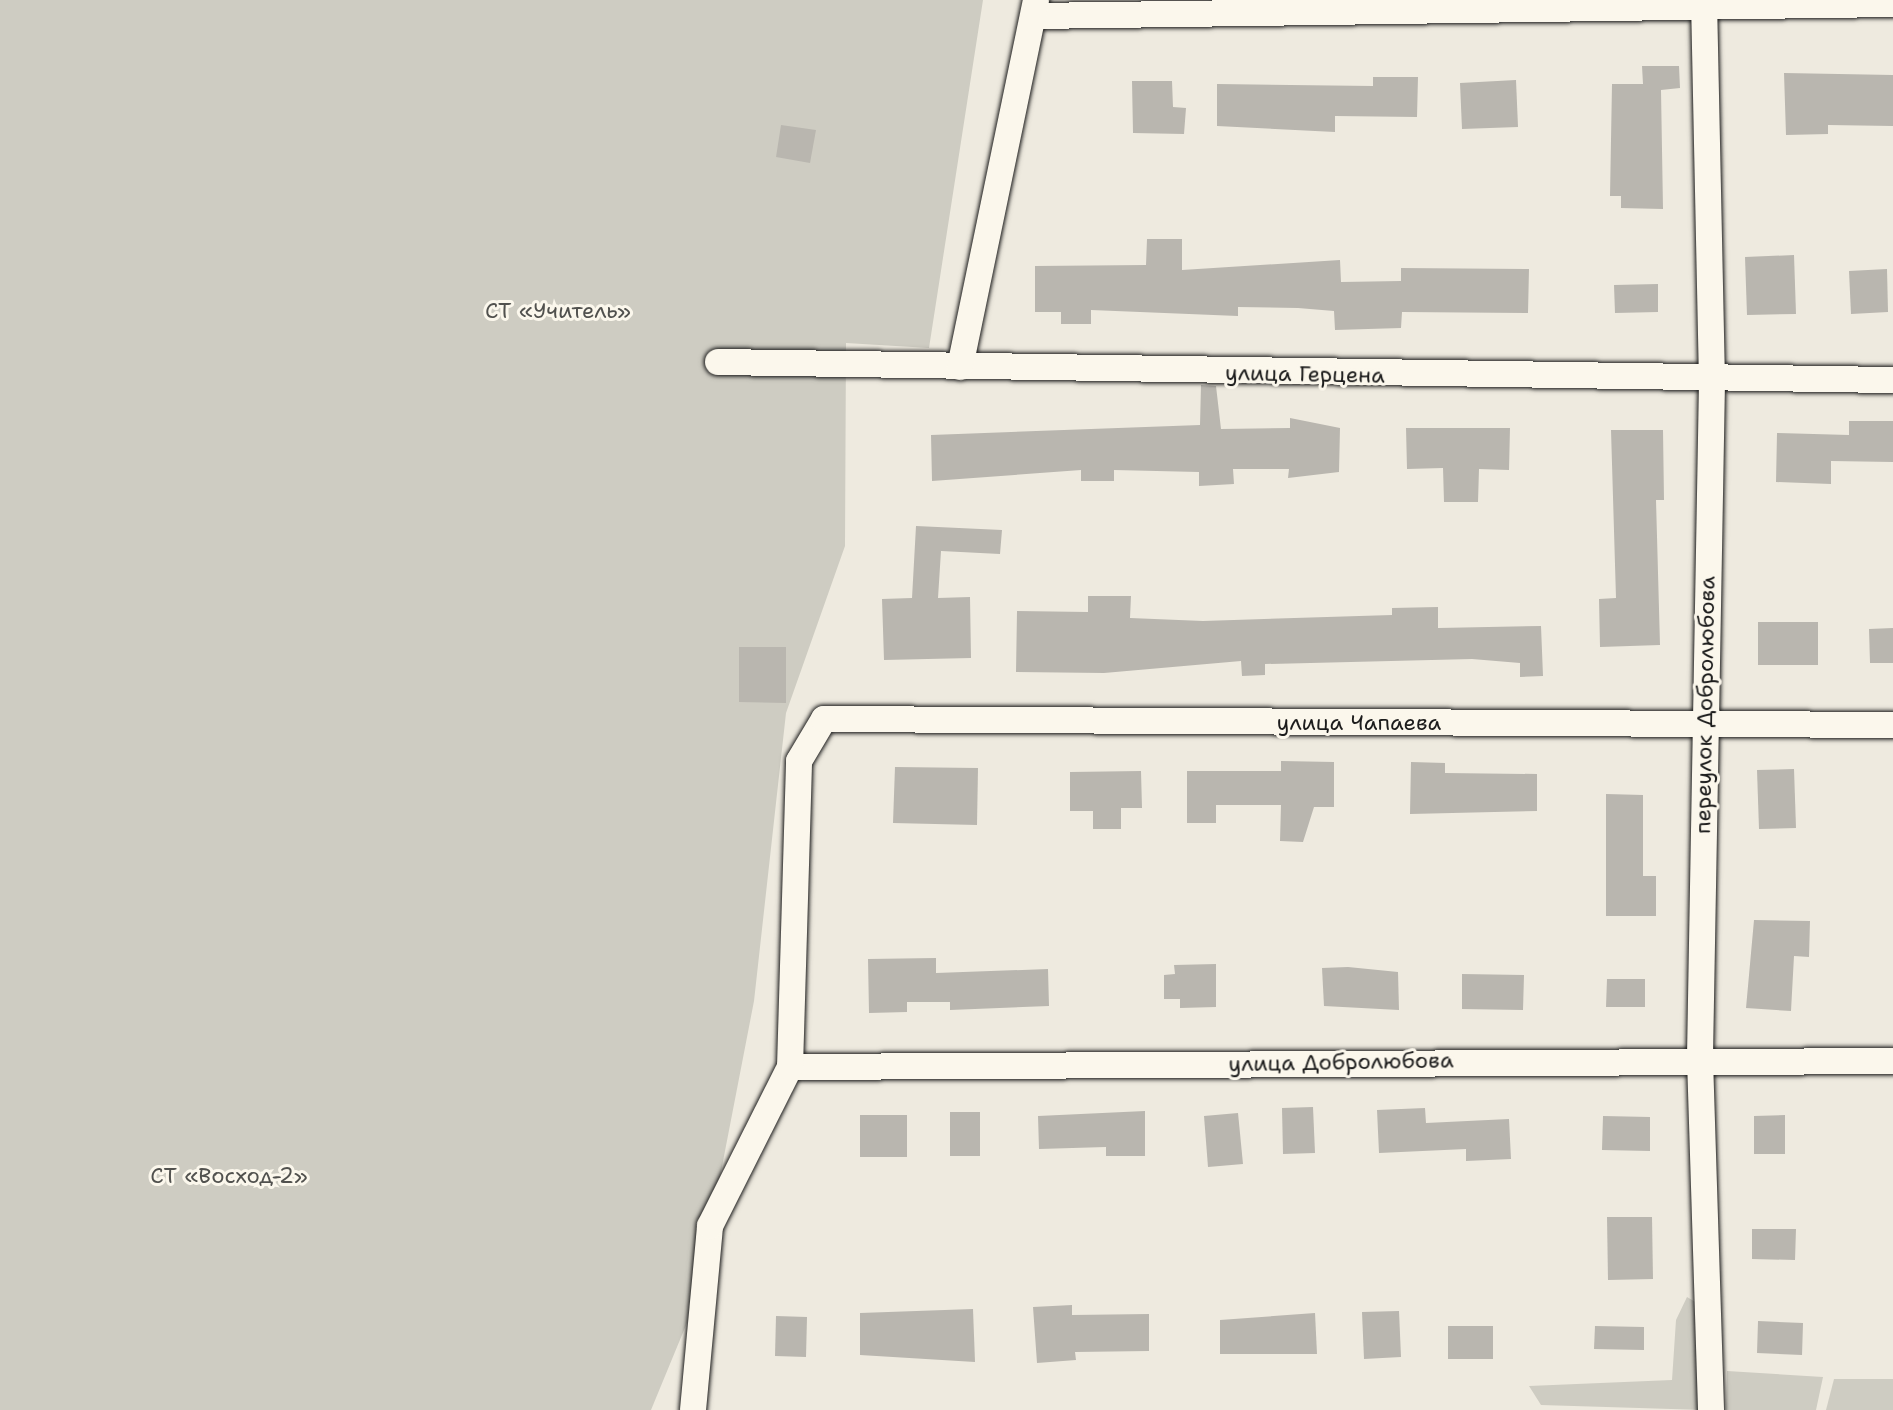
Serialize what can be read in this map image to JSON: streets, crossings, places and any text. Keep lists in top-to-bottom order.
{
  "streets": {
    "street": [
      "улица Герцена",
      "переулок Добролюбова",
      "улица Чапаева",
      "улица Добролюбова"
    ]
  },
  "crossings": [
    ["улица Герцена", "переулок Добролюбова"],
    ["переулок Добролюбова", "улица Чапаева"],
    ["переулок Добролюбова", "улица Добролюбова"],
    ["улица Чапаева", "улица Добролюбова"]
  ],
  "parks": ["СТ «Учитель»", "СТ «Восход-2»"]
}
